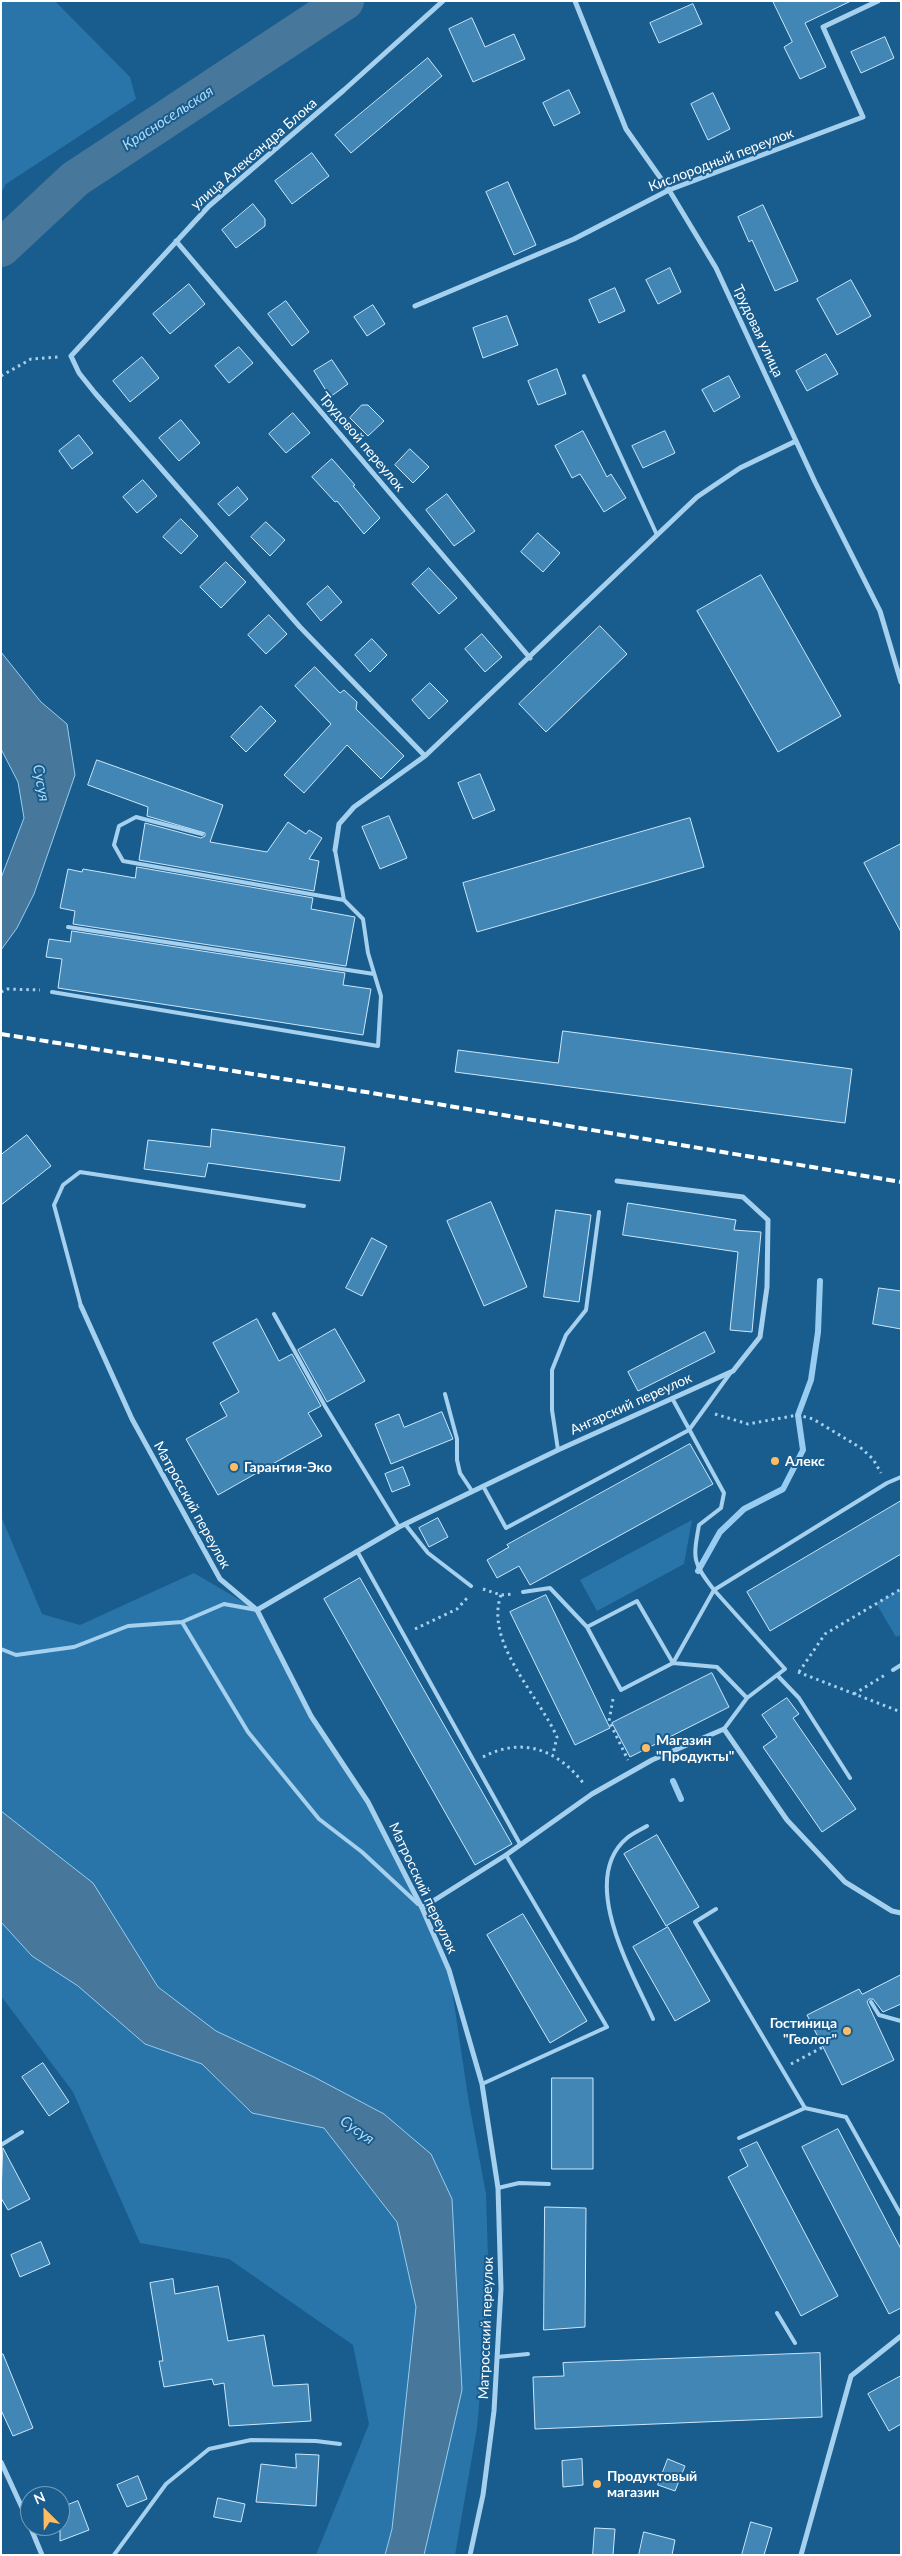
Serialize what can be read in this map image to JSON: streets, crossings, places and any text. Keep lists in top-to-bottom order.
{
  "streets": {
    "street": [
      "улица Александра Блока",
      "Кислородный переулок",
      "Трудовая улица",
      "Трудовой переулок",
      "Ангарский переулок",
      "Матросский переулок"
    ]
  },
  "crossings": [
    ["улица Александра Блока", "Трудовой переулок"],
    ["Кислородный переулок", "Трудовая улица"],
    ["Ангарский переулок", "Матросский переулок"]
  ],
  "water": ["Красносельская", "Сусуя"],
  "places": [
    "Алекс",
    "Гарантия-Эко",
    "Магазин \"Продукты\"",
    "Гостиница \"Геолог\"",
    "Продуктовый магазин"
  ],
  "north": "top left"
}
